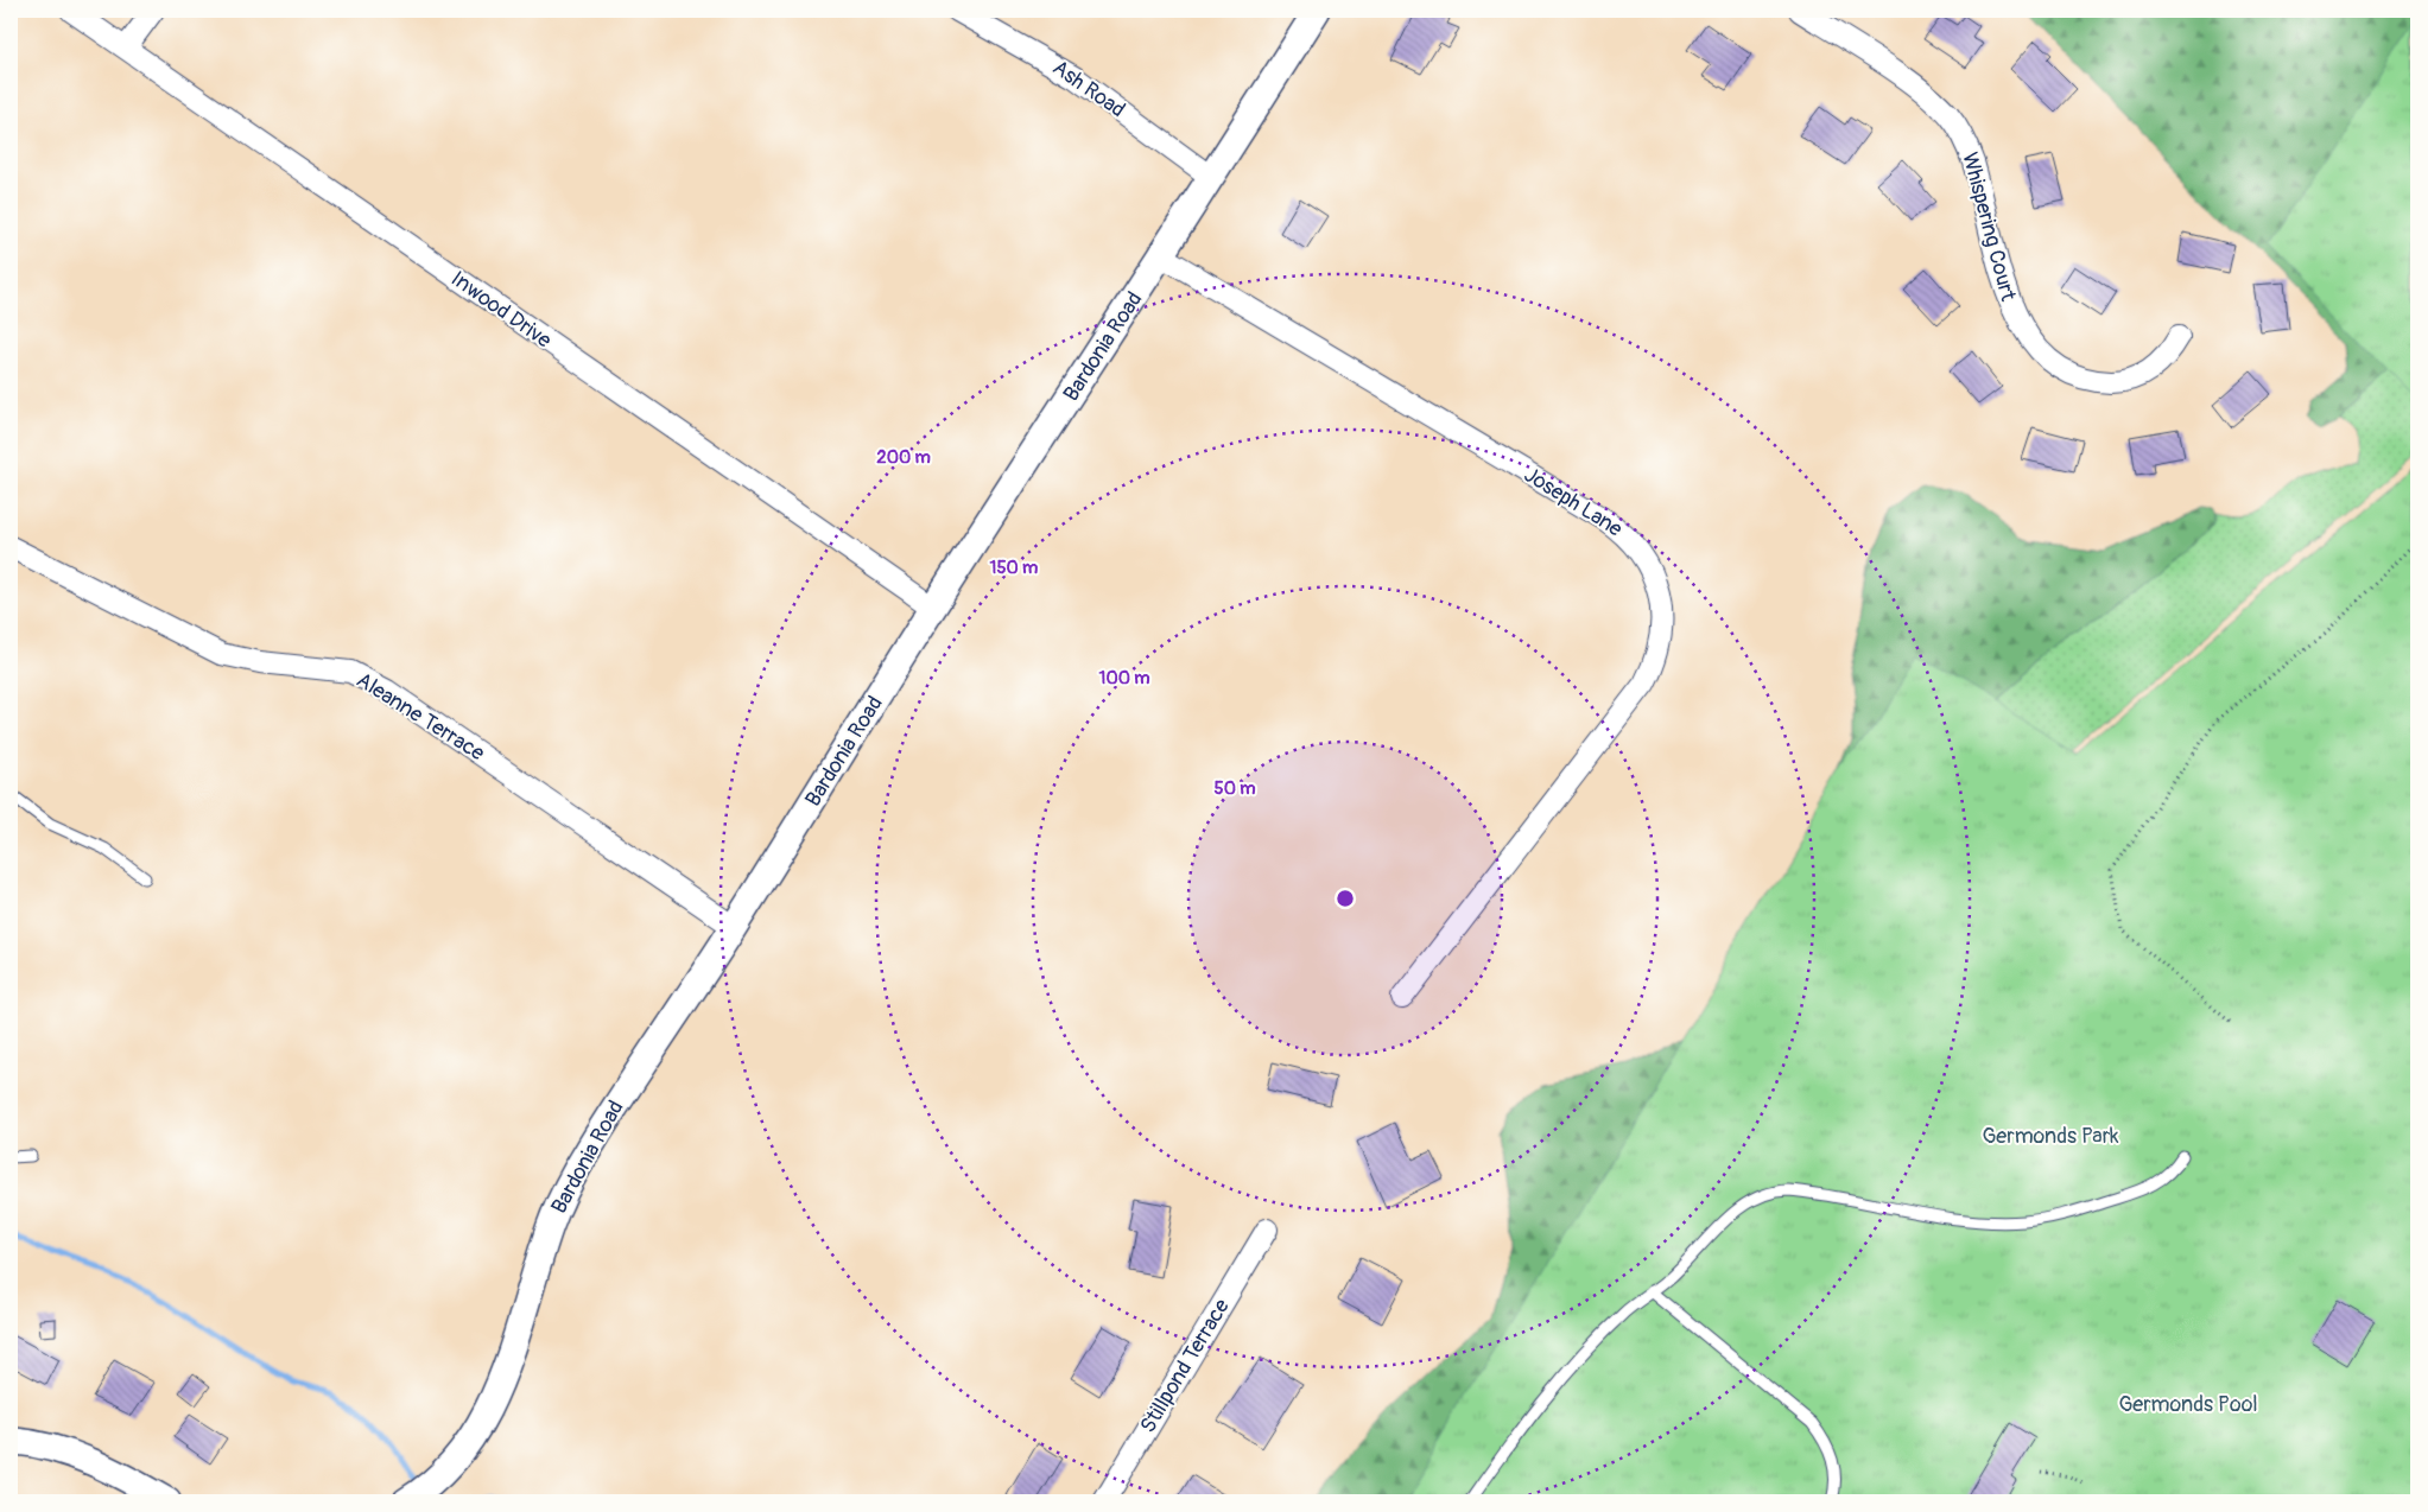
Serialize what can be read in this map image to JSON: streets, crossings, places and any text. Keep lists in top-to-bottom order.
{
  "streets": {
    "street": [
      "Ash Road",
      "Whispering Court",
      "Inwood Drive",
      "Bardonia Road",
      "Joseph Lane",
      "Aleanne Terrace",
      "Stillpond Terrace"
    ]
  },
  "crossings": [
    ["Ash Road", "Bardonia Road"],
    ["Inwood Drive", "Bardonia Road"],
    ["Bardonia Road", "Joseph Lane"],
    ["Bardonia Road", "Aleanne Terrace"]
  ],
  "parks": ["Germonds Park", "Germonds Pool"],
  "rings": [
    "200 m",
    "150 m",
    "100 m",
    "50 m"
  ]
}
